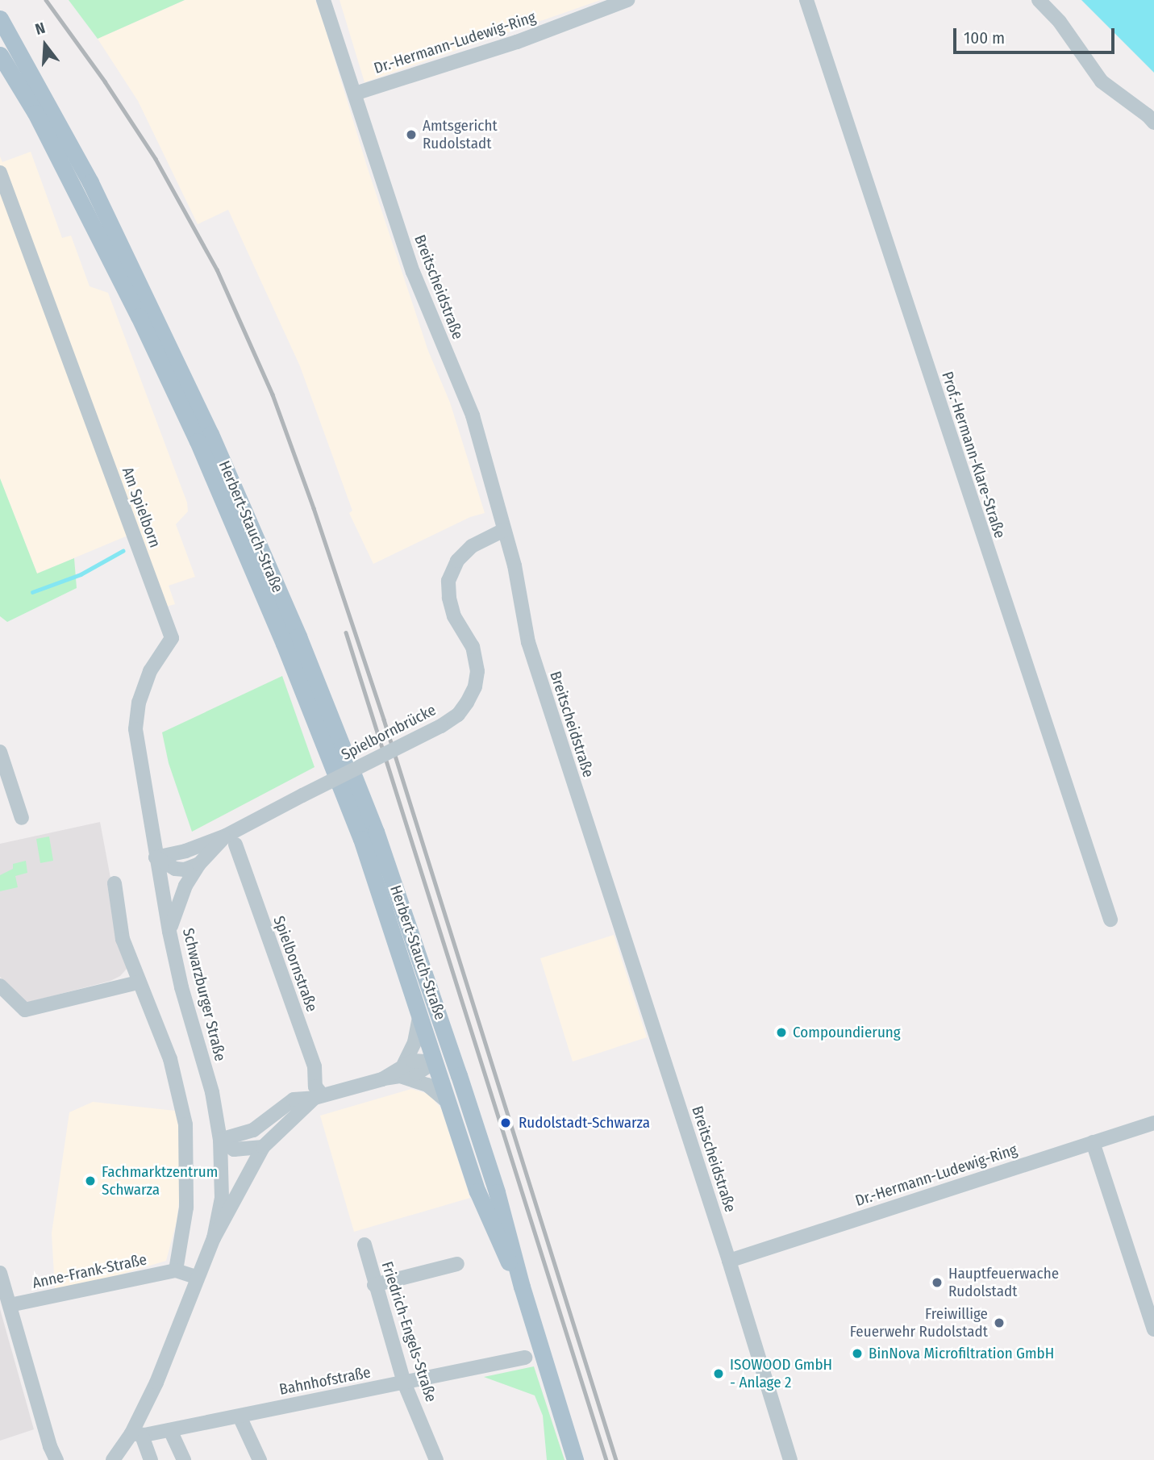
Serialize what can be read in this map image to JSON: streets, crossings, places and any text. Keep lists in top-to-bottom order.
{
  "streets": {
    "main road": ["Herbert-Stauch-Straße"],
    "street": [
      "Dr.-Hermann-Ludewig-Ring",
      "Breitscheidstraße",
      "Prof.-Hermann-Klare-Straße",
      "Am Spielborn",
      "Spielbornbrücke",
      "Spielbornstraße",
      "Schwarzburger Straße",
      "Anne-Frank-Straße",
      "Friedrich-Engels-Straße",
      "Bahnhofstraße"
    ]
  },
  "crossings": [
    ["Dr.-Hermann-Ludewig-Ring", "Breitscheidstraße"],
    ["Breitscheidstraße", "Spielbornbrücke"],
    ["Am Spielborn", "Spielbornbrücke"],
    ["Am Spielborn", "Schwarzburger Straße"],
    ["Spielbornbrücke", "Spielbornstraße"],
    ["Spielbornbrücke", "Schwarzburger Straße"],
    ["Spielbornstraße", "Schwarzburger Straße"],
    ["Schwarzburger Straße", "Bahnhofstraße"],
    ["Friedrich-Engels-Straße", "Bahnhofstraße"]
  ],
  "places": [
    "Amtsgericht Rudolstadt",
    "Compoundierung",
    "Rudolstadt-Schwarza",
    "Fachmarktzentrum Schwarza",
    "Hauptfeuerwache Rudolstadt",
    "Freiwillige Feuerwehr Rudolstadt",
    "BinNova Microfiltration GmbH",
    "ISOWOOD GmbH - Anlage 2"
  ],
  "scale_bar": "100 m",
  "north": "top"
}
